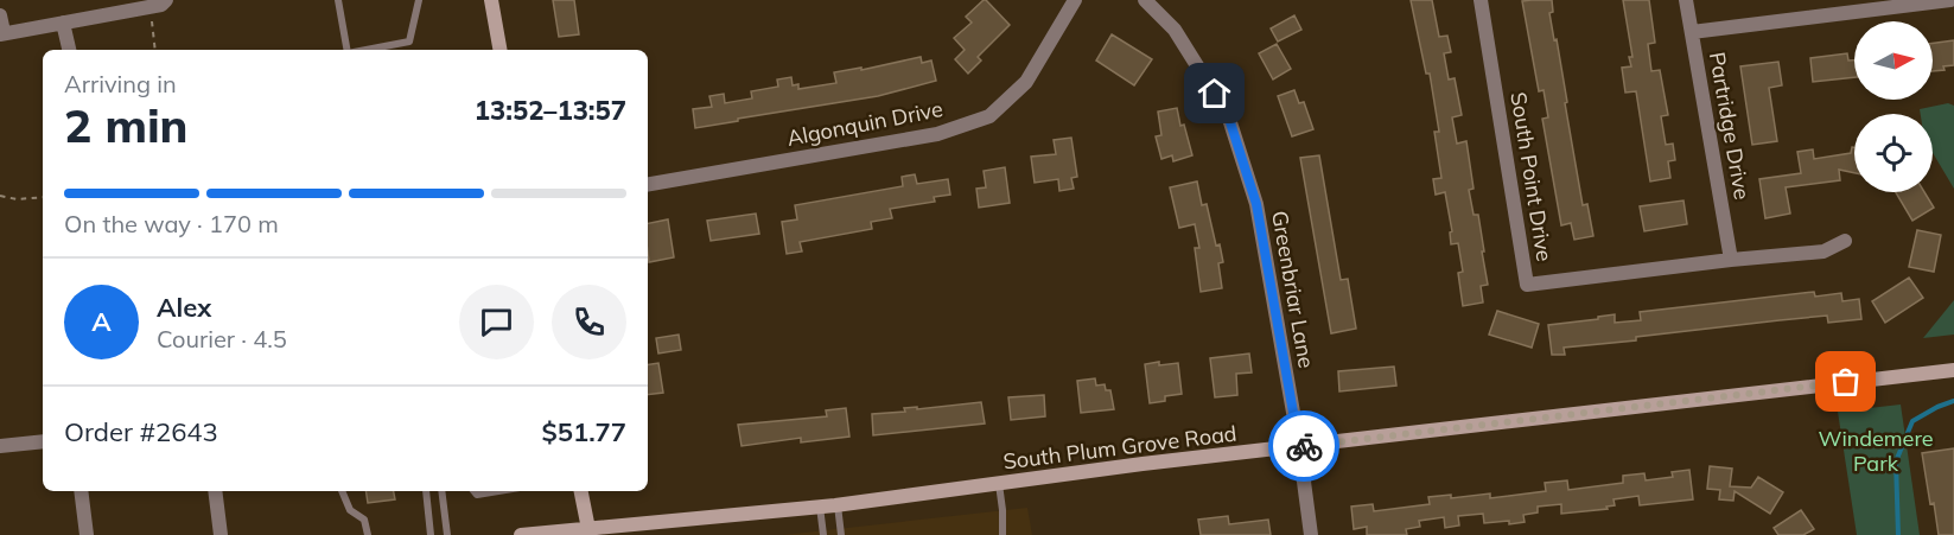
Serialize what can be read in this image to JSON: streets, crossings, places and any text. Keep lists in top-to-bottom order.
{
  "streets": {
    "street": [
      "Algonquin Drive",
      "Partridge Drive",
      "South Point Drive",
      "Greenbriar Lane",
      "South Plum Grove Road"
    ]
  },
  "crossings": [
    ["Partridge Drive", "South Point Drive"],
    ["Greenbriar Lane", "South Plum Grove Road"]
  ],
  "parks": ["Windemere Park"],
  "north": "right",
  "page": {
    "heading": ["2 min", "Arriving in", "13:52–13:57"],
    "panel": [
      "Alex",
      "Courier · 4.5",
      "Order #2643",
      "$51.77"
    ],
    "bar": "On the way · 170 m",
    "round": "A"
  }
}
